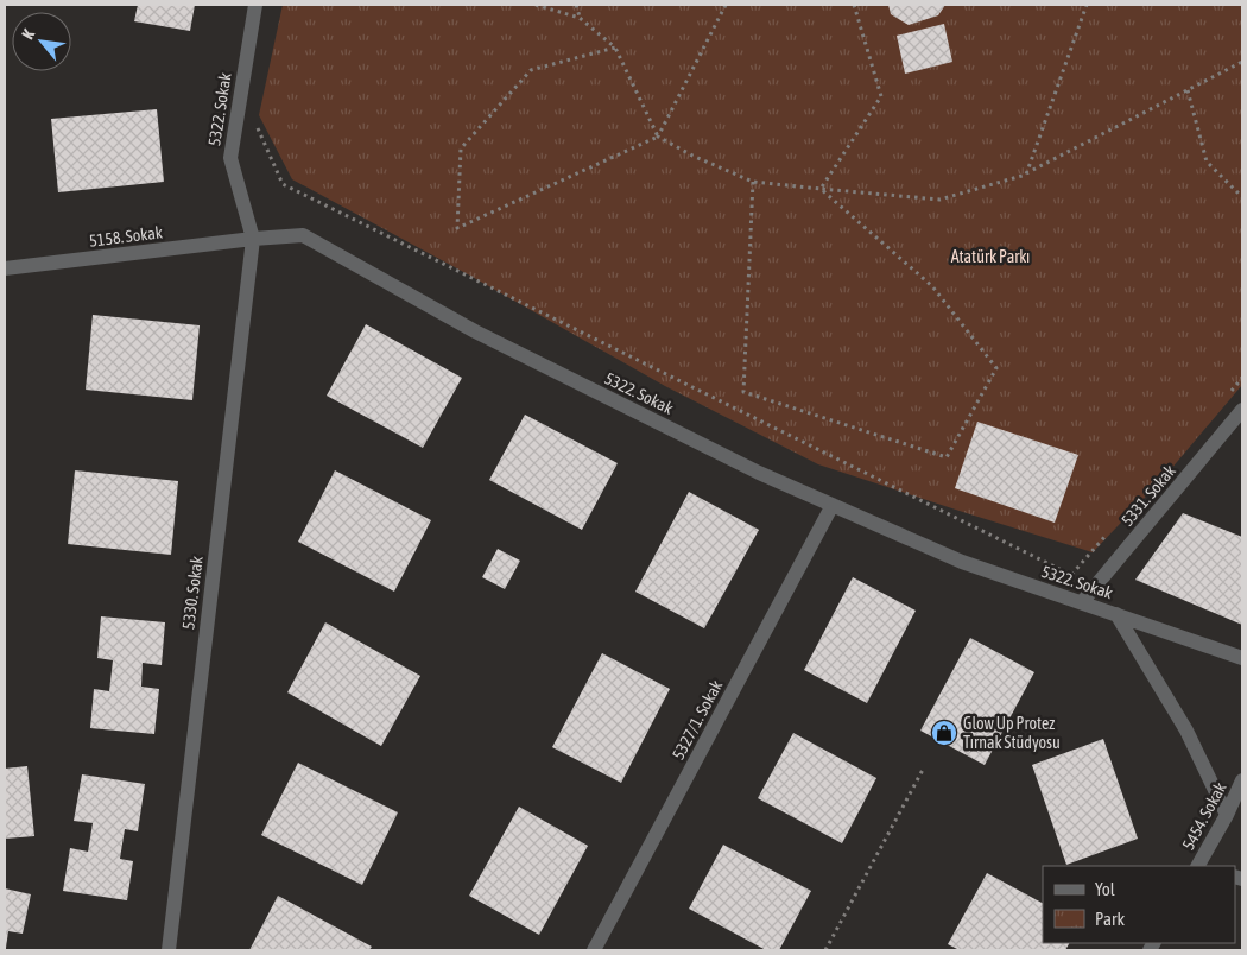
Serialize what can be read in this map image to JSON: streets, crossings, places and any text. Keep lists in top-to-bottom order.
{
  "streets": {
    "street": [
      "5322. Sokak",
      "5158. Sokak",
      "5331. Sokak",
      "5330. Sokak",
      "5327/1. Sokak",
      "5454. Sokak"
    ]
  },
  "crossings": [
    ["5322. Sokak", "5158. Sokak"],
    ["5322. Sokak", "5331. Sokak"],
    ["5322. Sokak", "5330. Sokak"],
    ["5322. Sokak", "5327/1. Sokak"],
    ["5158. Sokak", "5330. Sokak"]
  ],
  "parks": ["Atatürk Parkı"],
  "places": {
    "shop": ["Glow Up Protez Tırnak Stüdyosu"]
  },
  "legend": ["Yol", "Park"],
  "north": "top left"
}
